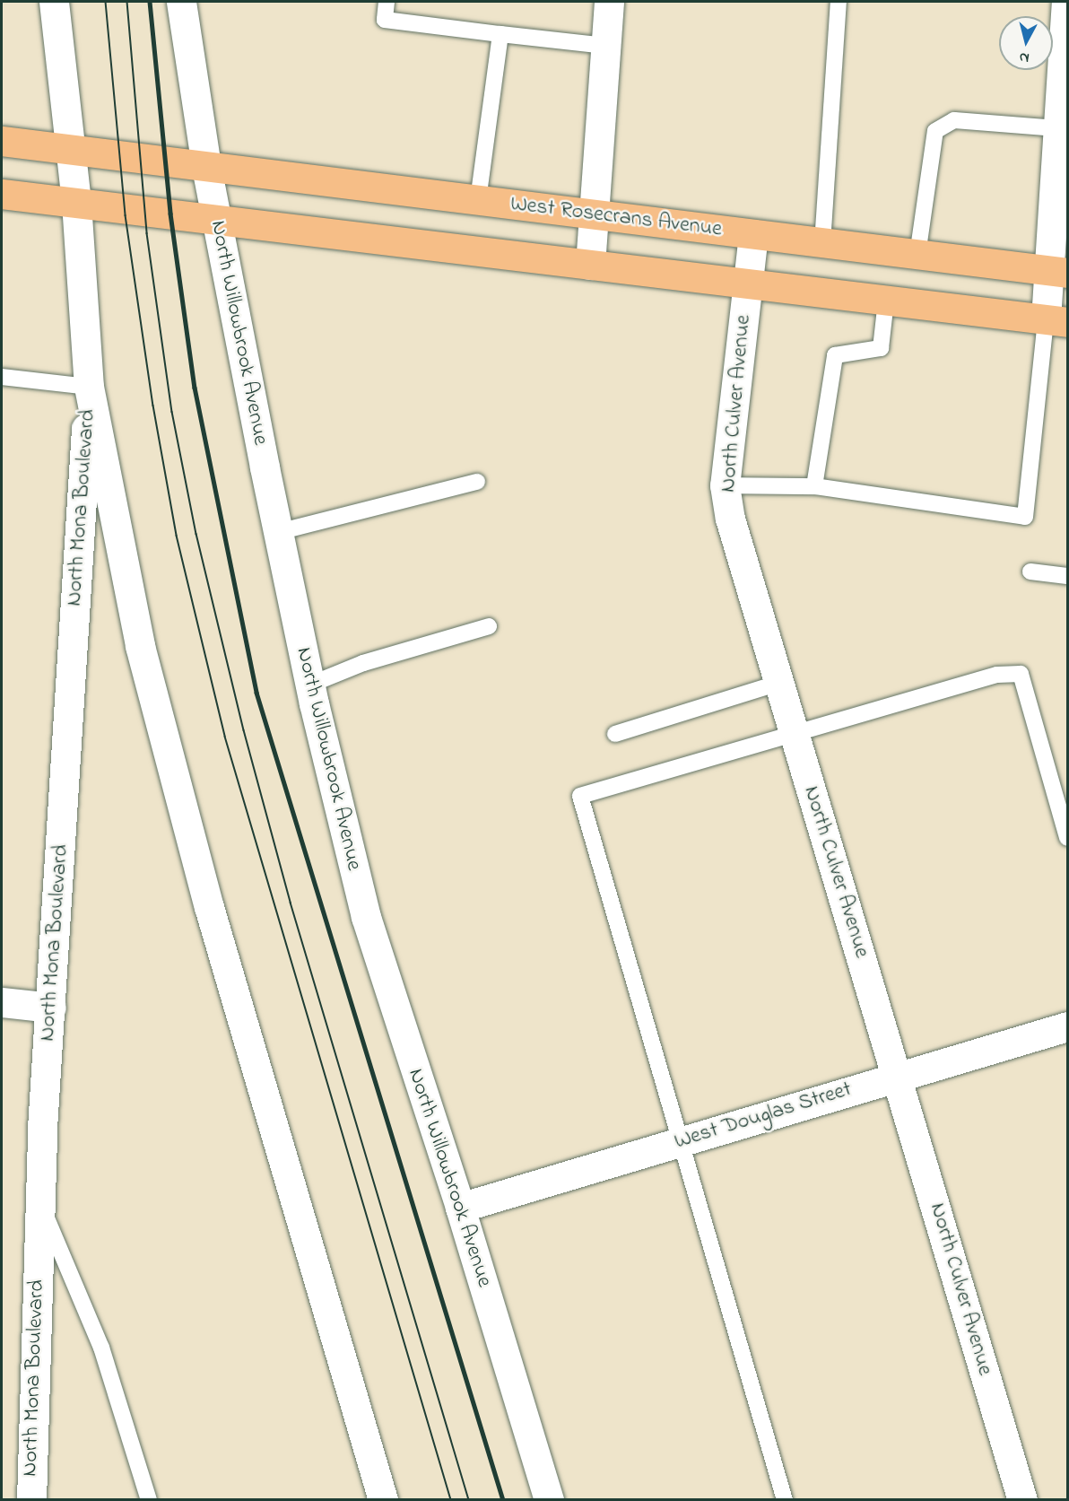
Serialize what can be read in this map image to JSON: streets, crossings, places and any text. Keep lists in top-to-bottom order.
{
  "streets": {
    "main road": ["West Rosecrans Avenue"],
    "street": [
      "North Willowbrook Avenue",
      "North Culver Avenue",
      "North Mona Boulevard",
      "West Douglas Street"
    ]
  },
  "crossings": [
    ["West Rosecrans Avenue", "North Willowbrook Avenue"],
    ["West Rosecrans Avenue", "North Culver Avenue"],
    ["North Willowbrook Avenue", "West Douglas Street"],
    ["North Culver Avenue", "West Douglas Street"]
  ],
  "north": "bottom"
}
